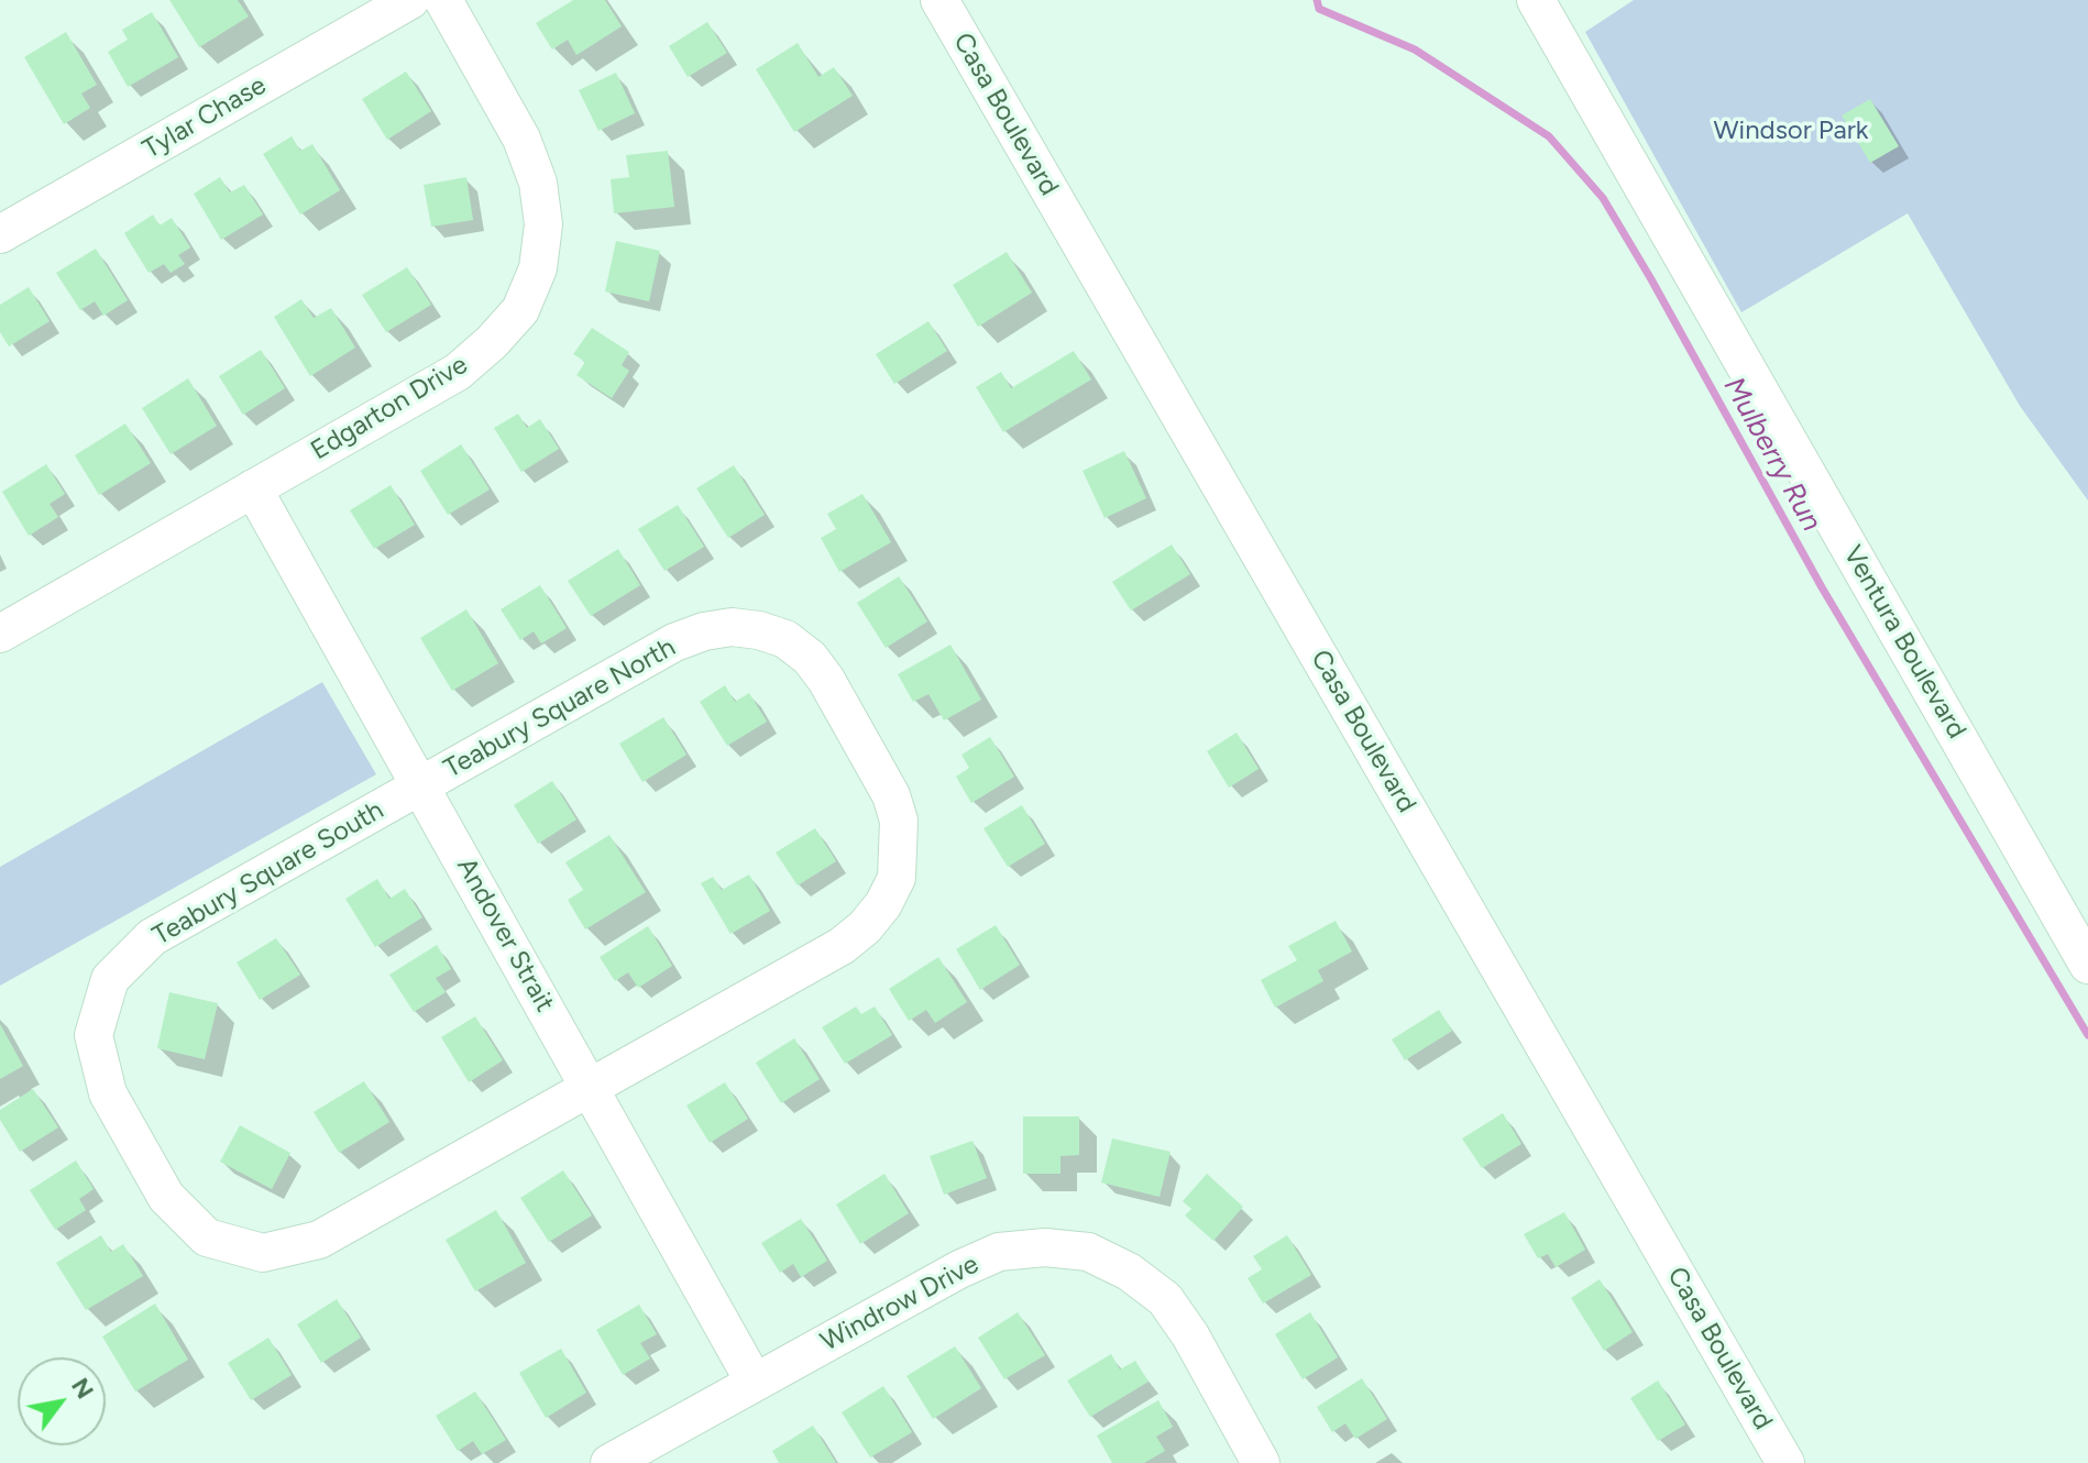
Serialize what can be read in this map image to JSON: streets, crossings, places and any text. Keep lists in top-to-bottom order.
{
  "streets": {
    "street": [
      "Casa Boulevard",
      "Tylar Chase",
      "Edgarton Drive",
      "Ventura Boulevard",
      "Teabury Square North",
      "Teabury Square South",
      "Andover Strait",
      "Windrow Drive"
    ]
  },
  "crossings": [
    ["Edgarton Drive", "Andover Strait"],
    ["Teabury Square North", "Teabury Square South"],
    ["Teabury Square North", "Andover Strait"],
    ["Teabury Square South", "Andover Strait"],
    ["Andover Strait", "Windrow Drive"]
  ],
  "water": ["Mulberry Run"],
  "parks": ["Windsor Park"],
  "north": "top right"
}
